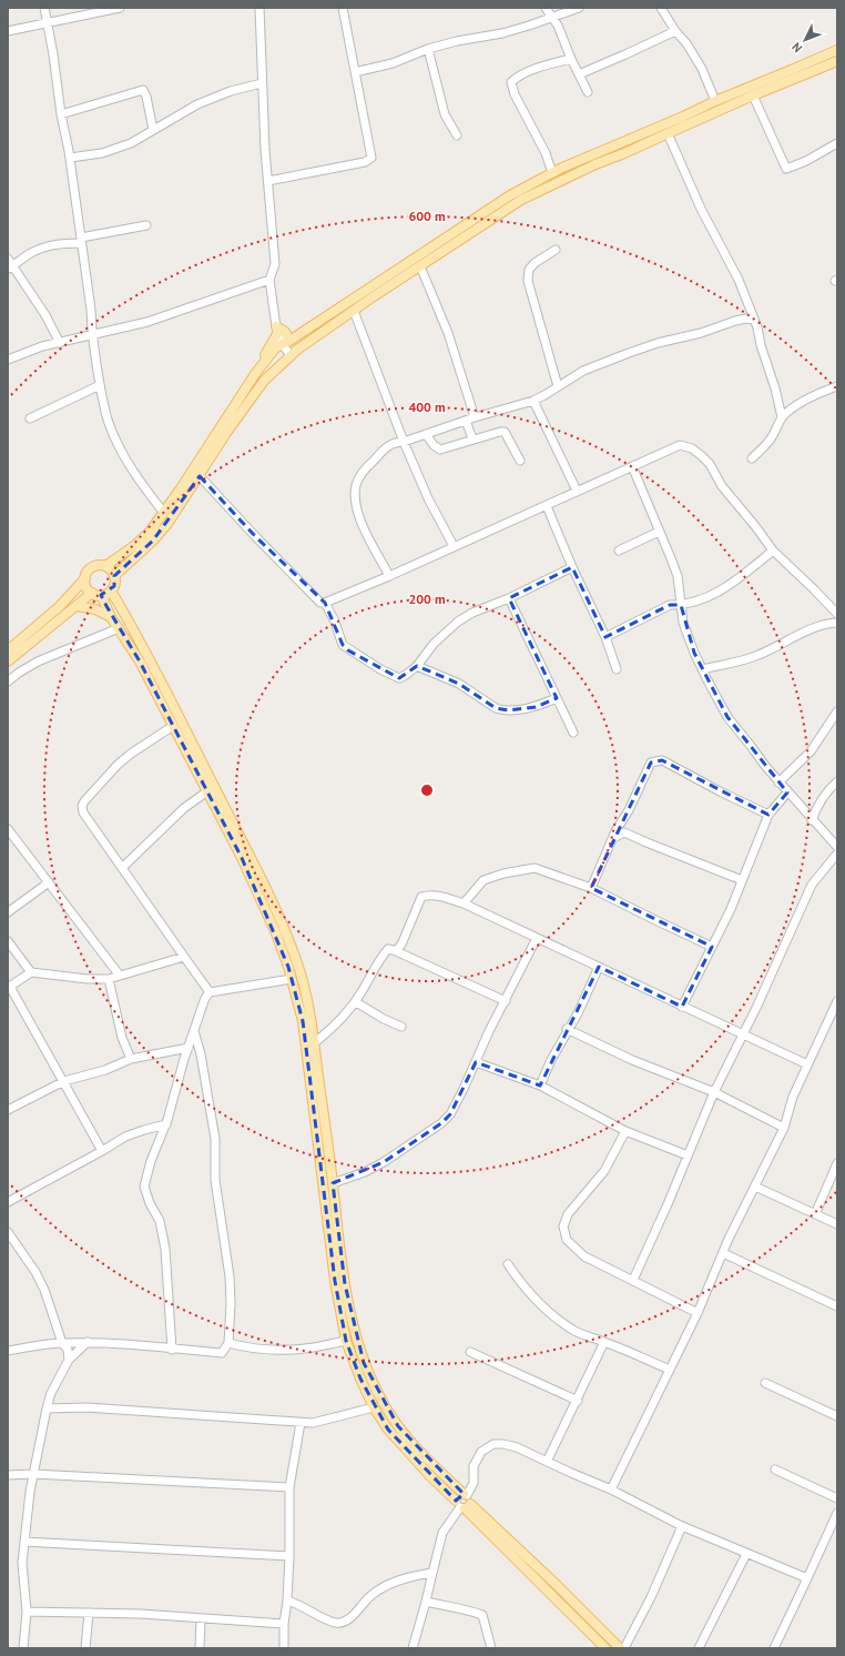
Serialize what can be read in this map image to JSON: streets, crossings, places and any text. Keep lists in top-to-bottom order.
{
  "north": "bottom left",
  "rings": ["600 m", "400 m", "200 m"]
}
